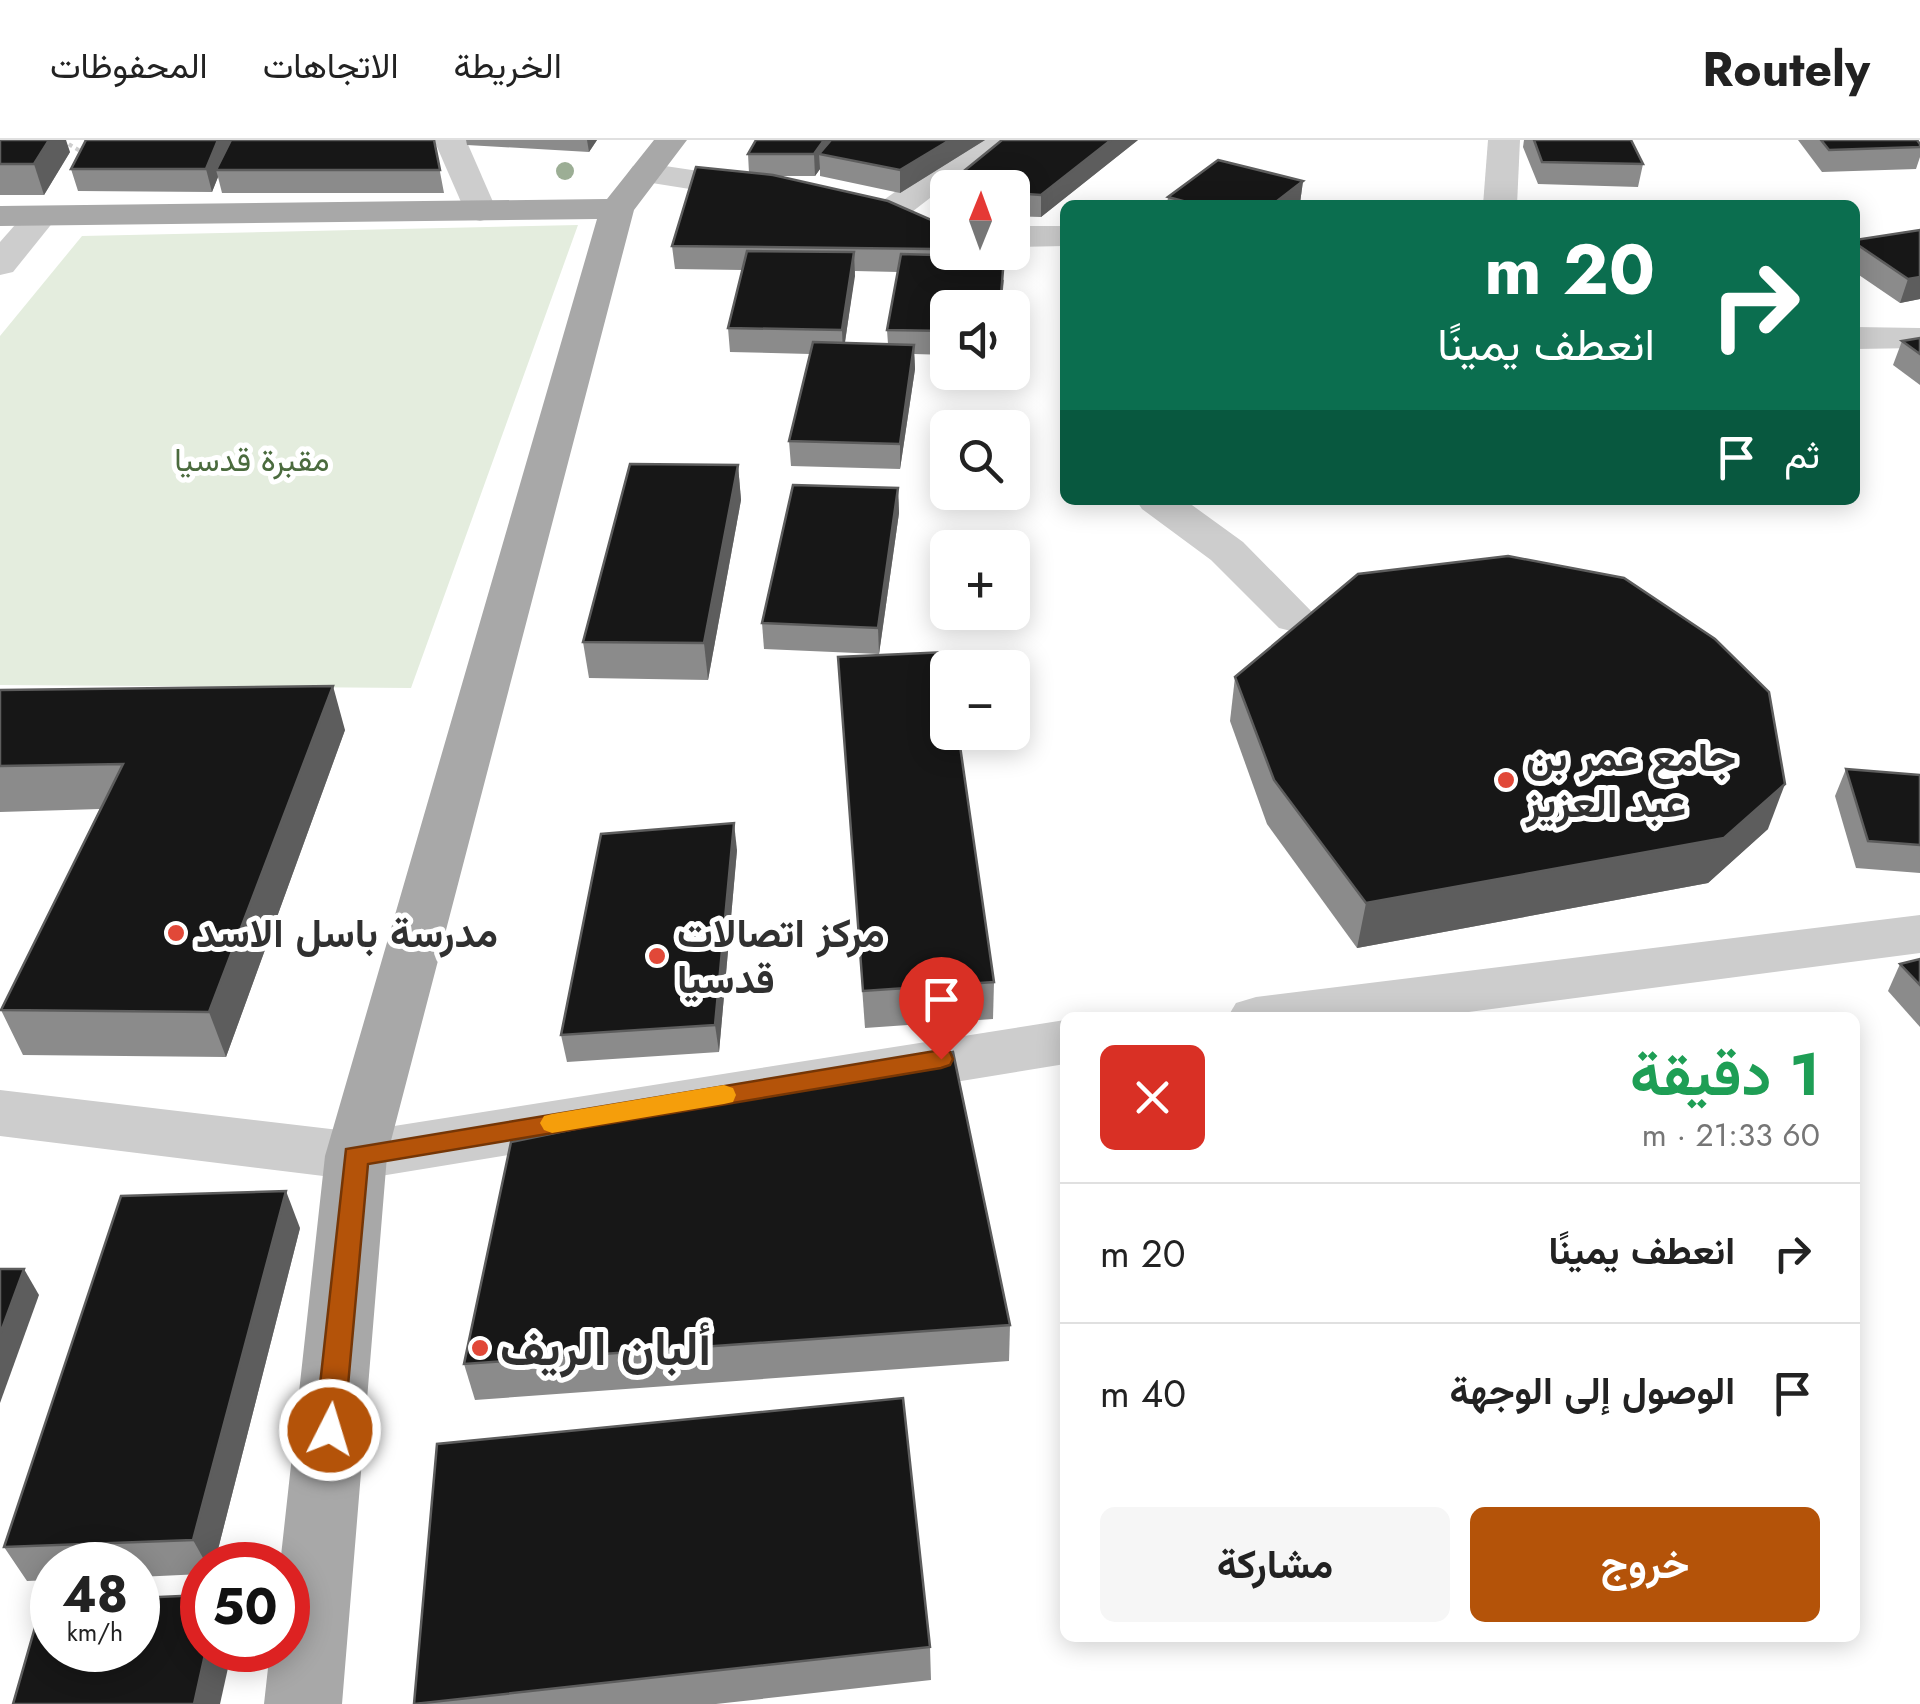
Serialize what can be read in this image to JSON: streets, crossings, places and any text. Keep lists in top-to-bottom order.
{
  "parks": ["مقبرة قدسيا"],
  "places": [
    "جامع عمر بن عبد العزيز",
    "مدرسة باسل الاسد",
    "مركز اتصالات قدسيا",
    "ألبان الريف"
  ],
  "north": "top",
  "page": {
    "header": "Routely",
    "nav": ["الخريطة", "الاتجاهات", "المحفوظات"],
    "map_buttons": ["+", "−"],
    "turn": ["20 m", "انعطف يمينًا"],
    "then": "ثم",
    "heading": ["1 دقيقة", "60 m · 21:33"],
    "list": [
      {
        "name": "انعطف يمينًا",
        "value": "20 m"
      },
      {
        "name": "الوصول إلى الوجهة",
        "value": "40 m"
      }
    ],
    "buttons": ["خروج", "مشاركة"],
    "speed": "48 km/h",
    "limit": "50"
  }
}
